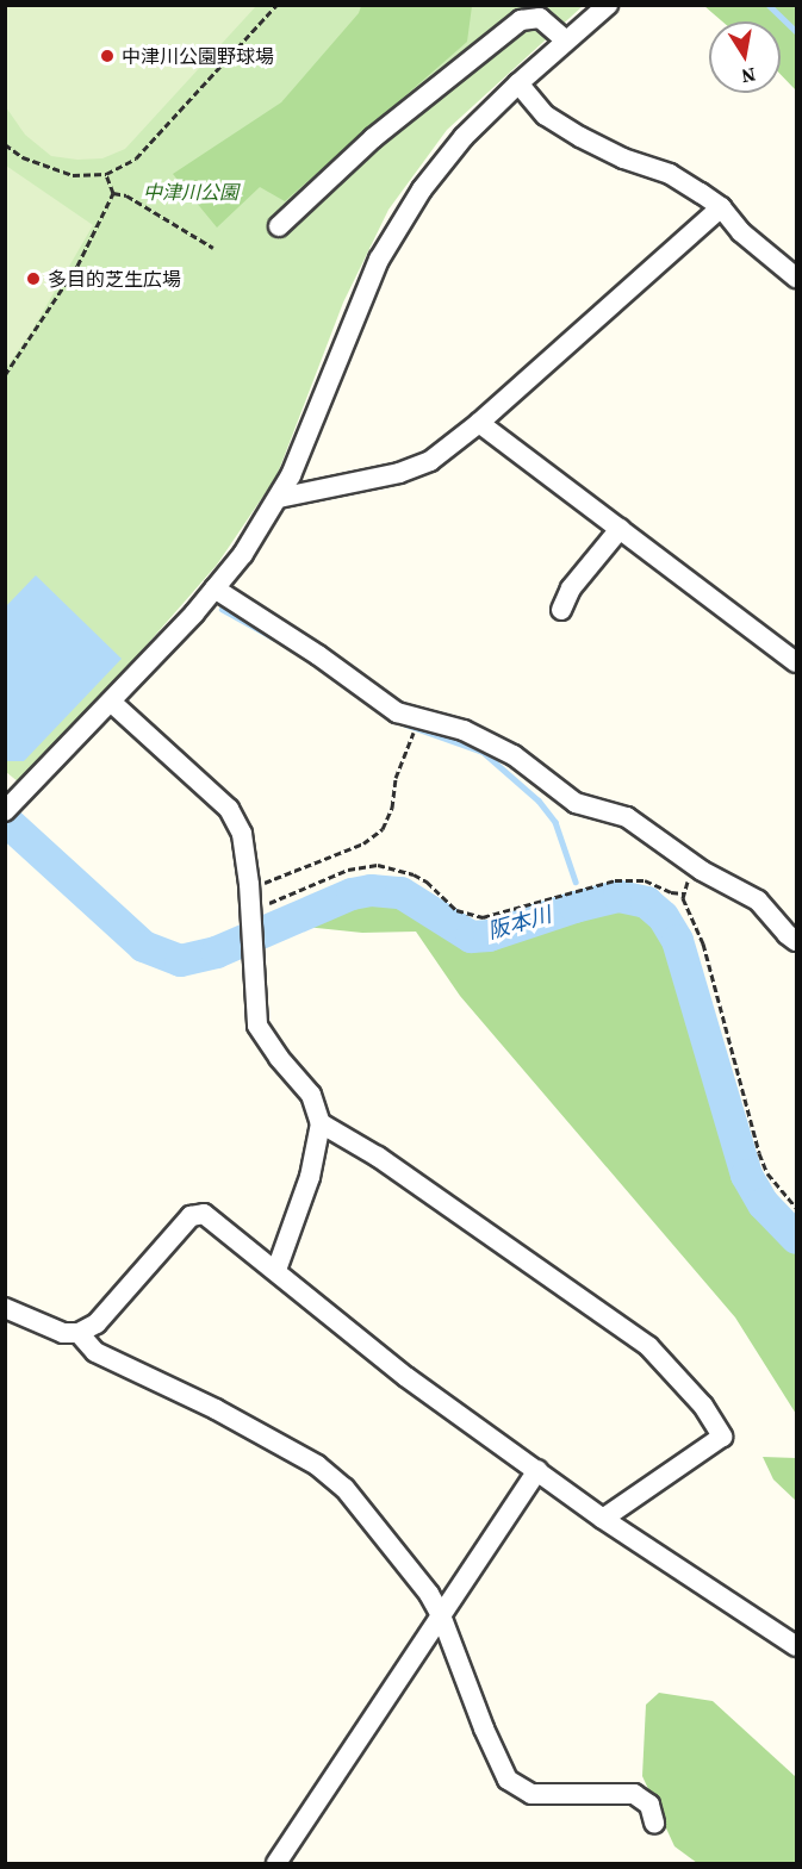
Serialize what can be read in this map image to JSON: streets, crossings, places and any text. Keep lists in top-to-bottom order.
{
  "water": ["阪本川"],
  "parks": ["中津川公園"],
  "places": ["中津川公園野球場", "多目的芝生広場"],
  "north": "bottom"
}
